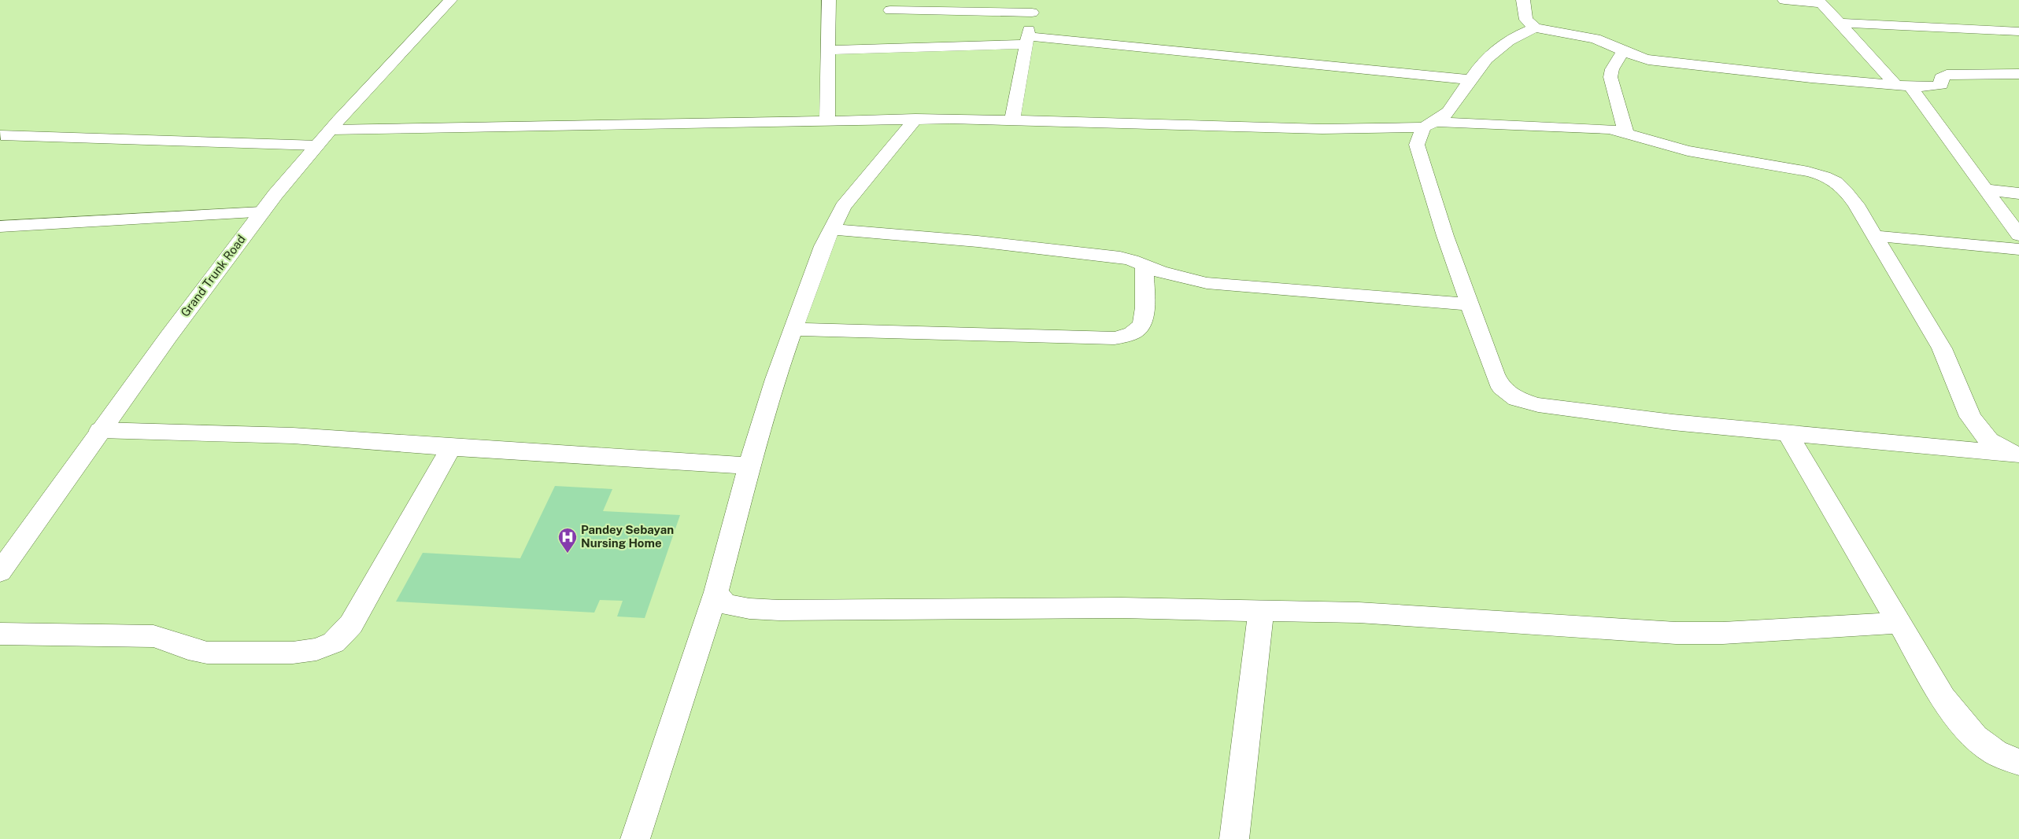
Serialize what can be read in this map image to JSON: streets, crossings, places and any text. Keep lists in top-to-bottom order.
{
  "streets": {
    "street": ["Grand Trunk Road"]
  },
  "places": {
    "hospital": ["Pandey Sebayan Nursing Home"]
  }
}
